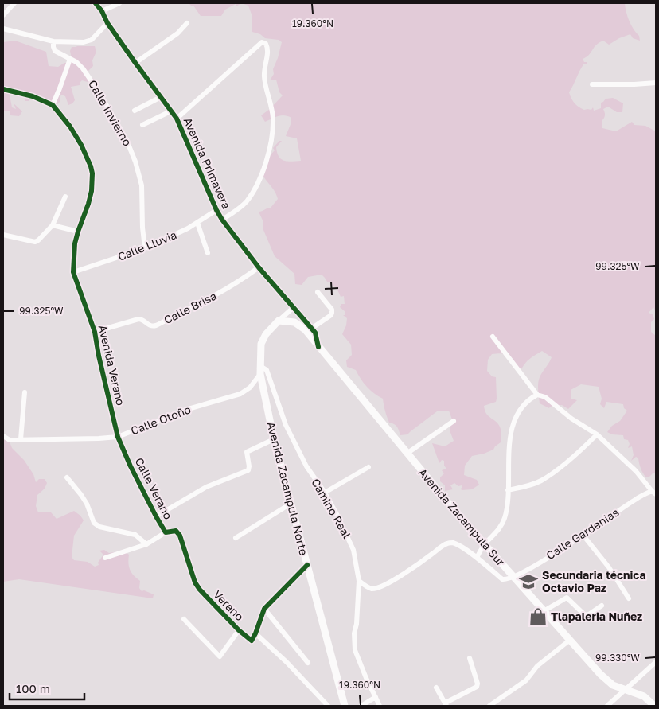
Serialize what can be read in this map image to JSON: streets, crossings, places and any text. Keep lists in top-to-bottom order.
{
  "streets": {
    "main road": ["Avenida Zacampula Norte", "Avenida Zacampula Sur"],
    "street": [
      "Calle Invierno",
      "Avenida Primavera",
      "Calle Lluvia",
      "Calle Brisa",
      "Avenida Verano",
      "Calle Otoño",
      "Calle Verano",
      "Camino Real",
      "Calle Gardenias",
      "Verano"
    ]
  },
  "crossings": [
    ["Calle Invierno", "Calle Lluvia"],
    ["Avenida Primavera", "Calle Lluvia"],
    ["Avenida Primavera", "Calle Brisa"],
    ["Avenida Primavera", "Avenida Zacampula Sur"],
    ["Calle Lluvia", "Avenida Verano"],
    ["Calle Brisa", "Avenida Verano"],
    ["Avenida Verano", "Calle Otoño"],
    ["Avenida Verano", "Calle Verano"],
    ["Calle Otoño", "Calle Verano"],
    ["Calle Otoño", "Avenida Zacampula Norte"],
    ["Calle Verano", "Verano"],
    ["Avenida Zacampula Norte", "Camino Real"],
    ["Avenida Zacampula Norte", "Avenida Zacampula Sur"],
    ["Avenida Zacampula Sur", "Calle Gardenias"]
  ],
  "places": {
    "school or university": ["Secundaria técnica Octavio Paz"],
    "shop": ["Tlapaleria Nuñez"]
  },
  "scale_bar": "100 m",
  "coordinates": ["19.360°N", "99.325°W", "99.330°W"]
}
